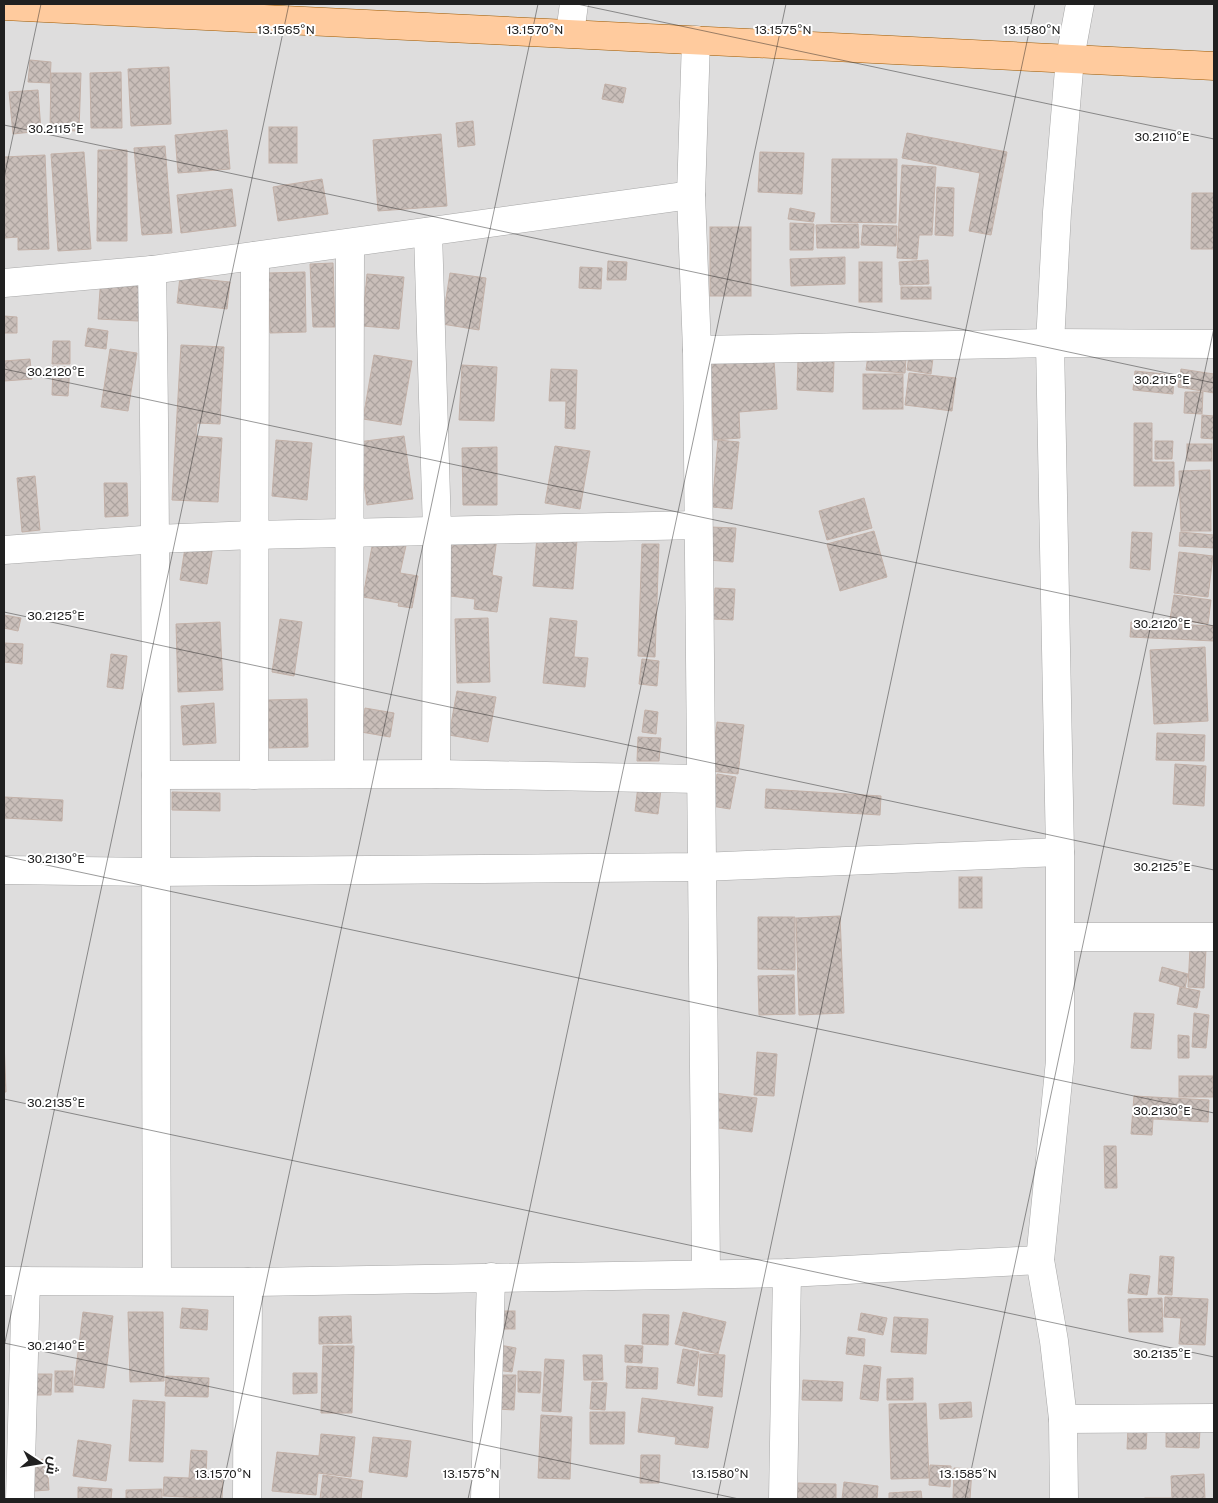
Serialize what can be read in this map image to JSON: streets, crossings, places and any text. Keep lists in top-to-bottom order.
{
  "north": "right",
  "coordinates": [
    "13.1565°N",
    "13.1570°N",
    "13.1575°N",
    "13.1580°N",
    "30.2115°E",
    "30.2110°E",
    "30.2120°E",
    "30.2125°E",
    "30.2130°E",
    "30.2135°E",
    "30.2140°E",
    "13.1585°N"
  ]
}
